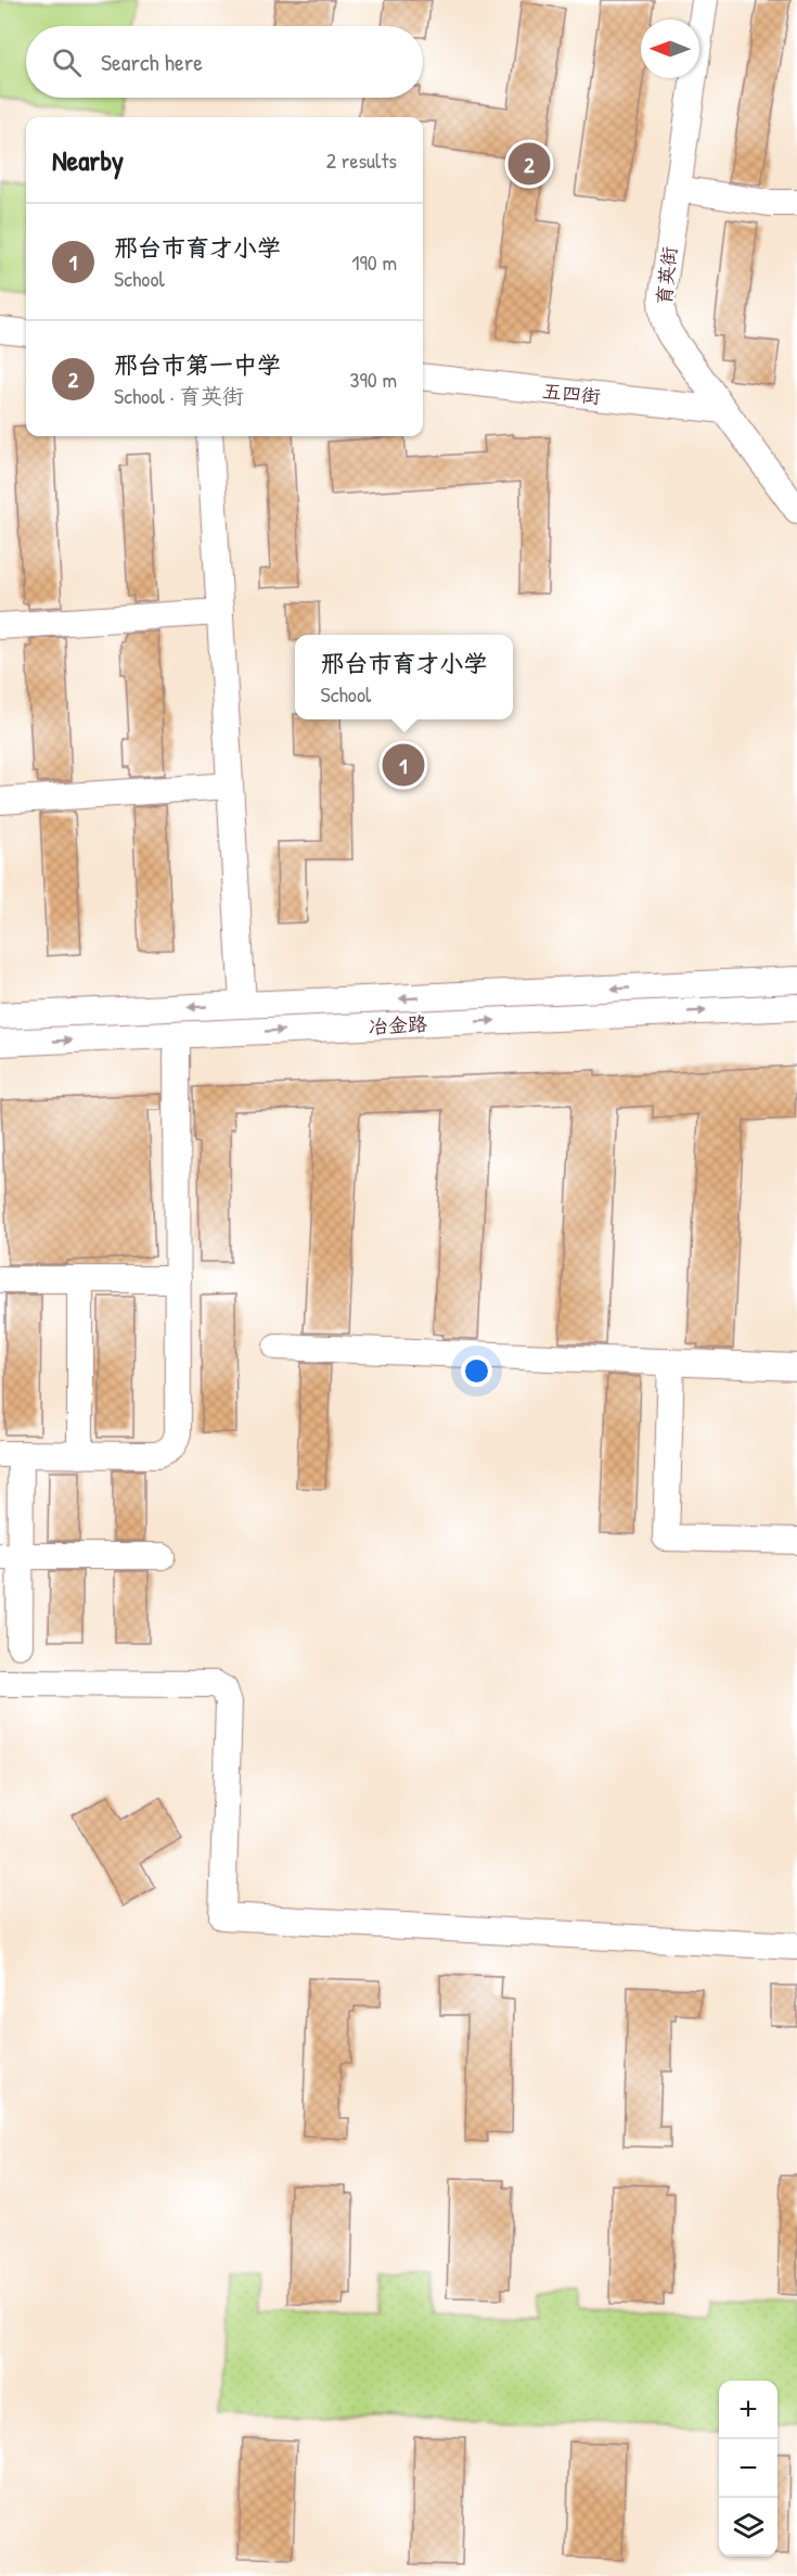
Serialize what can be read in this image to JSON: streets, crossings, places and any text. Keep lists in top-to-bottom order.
{
  "streets": {
    "street": ["育英街", "五四街", "冶金路"]
  },
  "crossings": [
    ["育英街", "五四街"]
  ],
  "north": "left",
  "page": {
    "search": "Search here",
    "heading": ["Nearby", "2 results"],
    "pins": ["2", "1"],
    "list": [
      {
        "mark": "1",
        "name": "邢台市育才小学",
        "note": "School",
        "value": "190 m"
      },
      {
        "mark": "2",
        "name": "邢台市第一中学",
        "note": "School · 育英街",
        "value": "390 m"
      }
    ],
    "popup": ["邢台市育才小学", "School"],
    "map_buttons": ["+", "−"]
  }
}
